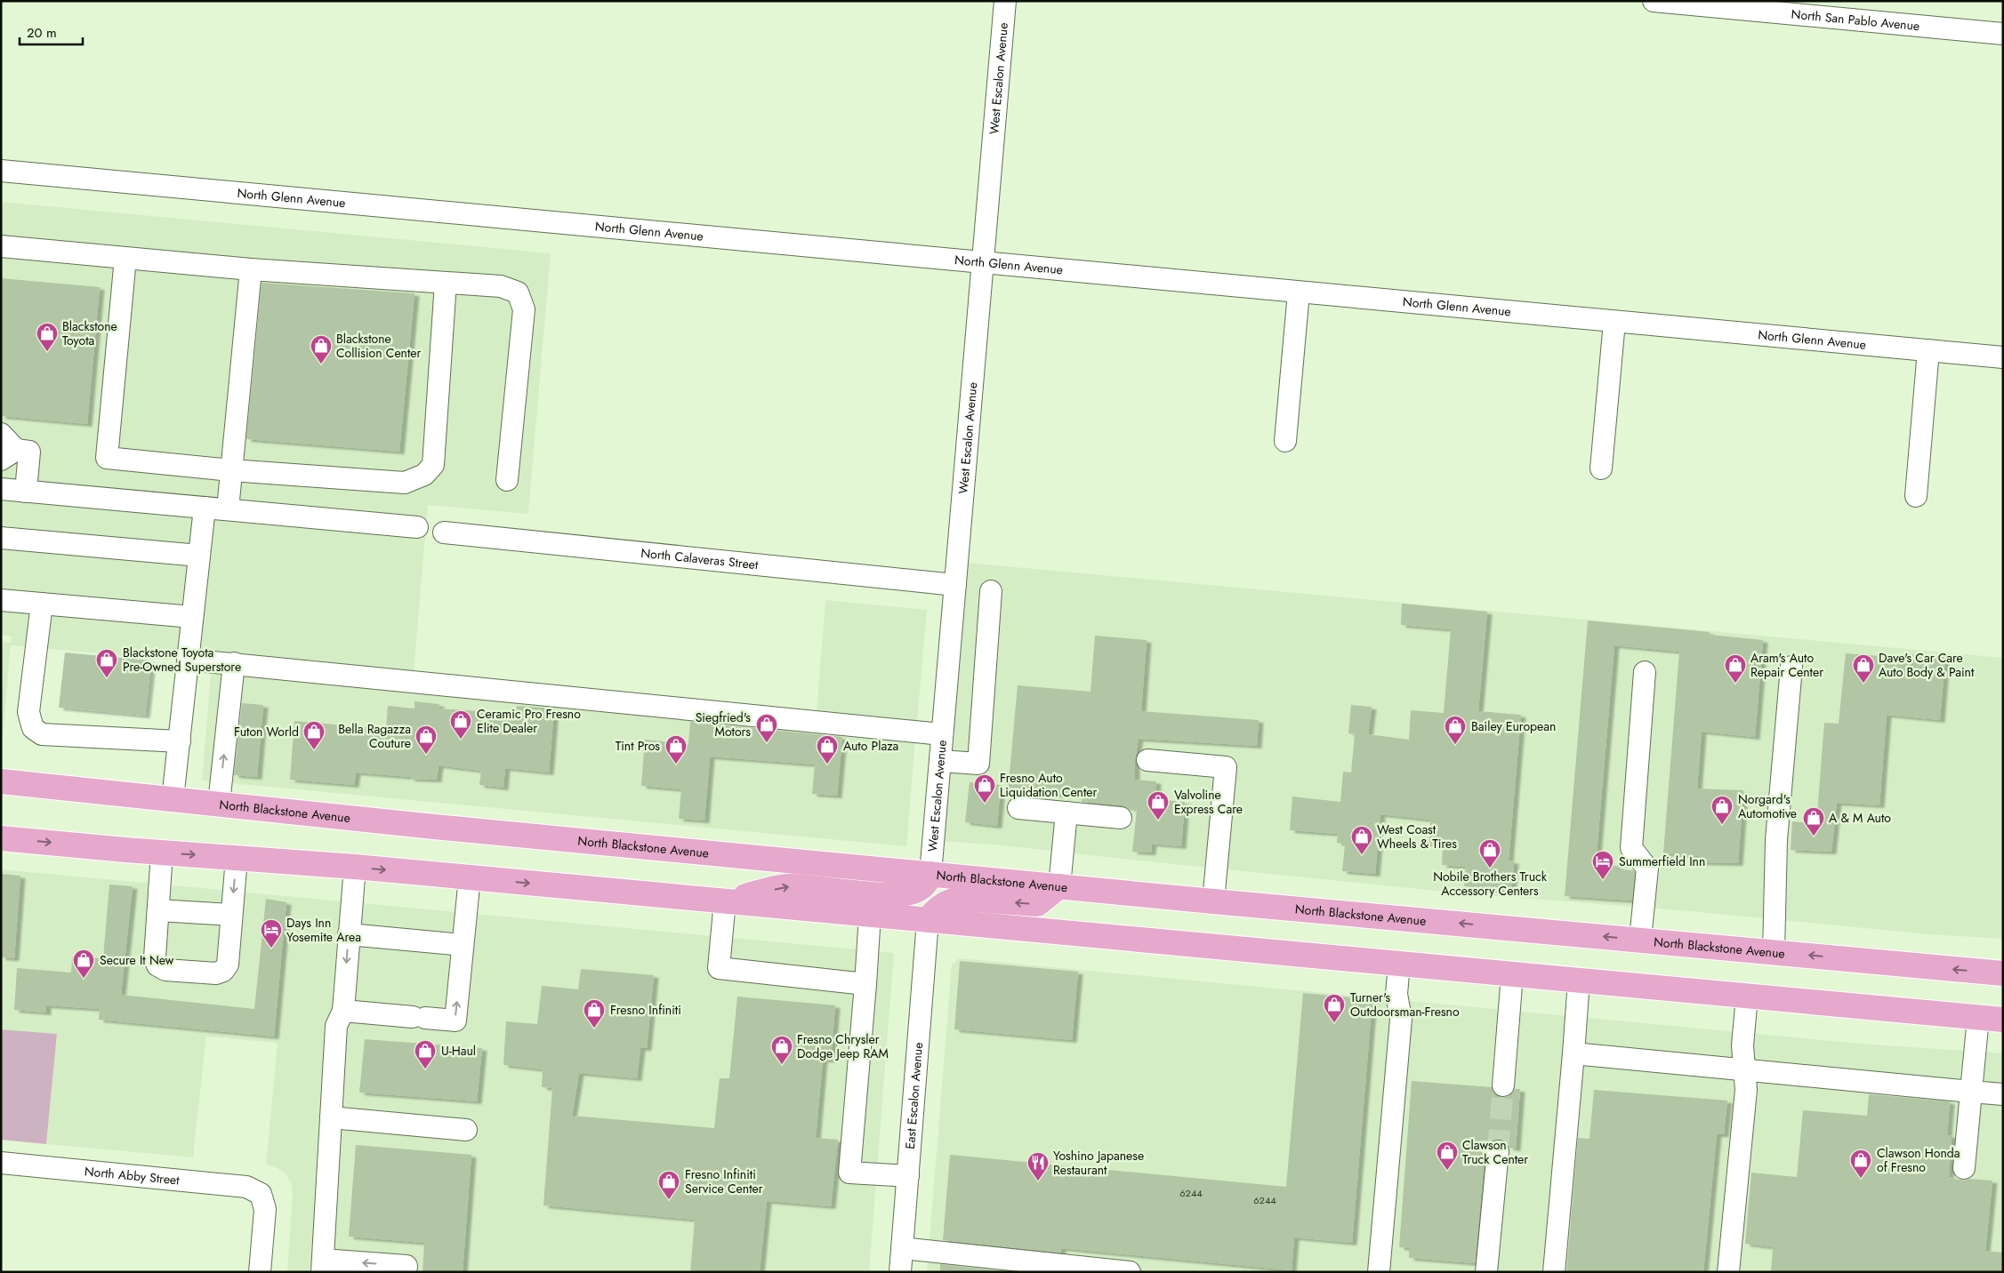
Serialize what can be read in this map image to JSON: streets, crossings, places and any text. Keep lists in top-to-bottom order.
{
  "streets": {
    "main road": ["North Blackstone Avenue"],
    "street": [
      "North San Pablo Avenue",
      "West Escalon Avenue",
      "North Glenn Avenue",
      "North Calaveras Street",
      "East Escalon Avenue",
      "North Abby Street"
    ]
  },
  "crossings": [
    ["West Escalon Avenue", "North Glenn Avenue"],
    ["West Escalon Avenue", "North Calaveras Street"],
    ["West Escalon Avenue", "North Blackstone Avenue"]
  ],
  "places": {
    "shop": [
      "Blackstone Toyota",
      "Blackstone Collision Center",
      "Blackstone Toyota Pre-Owned Superstore",
      "Aram's Auto Repair Center",
      "Dave's Car Care Auto Body & Paint",
      "Ceramic Pro Fresno Elite Dealer",
      "Siegfried's Motors",
      "Bailey European",
      "Futon World",
      "Bella Ragazza Couture",
      "Tint Pros",
      "Auto Plaza",
      "Fresno Auto Liquidation Center",
      "Valvoline Express Care",
      "Norgard's Automotive",
      "A & M Auto",
      "West Coast Wheels & Tires",
      "Nobile Brothers Truck Accessory Centers",
      "Secure It New",
      "Turner's Outdoorsman-Fresno",
      "Fresno Infiniti",
      "Fresno Chrysler Dodge Jeep RAM",
      "U-Haul",
      "Clawson Truck Center",
      "Clawson Honda of Fresno",
      "Fresno Infiniti Service Center"
    ],
    "hotel": ["Summerfield Inn", "Days Inn Yosemite Area"],
    "restaurant": ["Yoshino Japanese Restaurant"]
  },
  "house_numbers": ["6244", "6244"],
  "scale_bar": "20 m"
}
